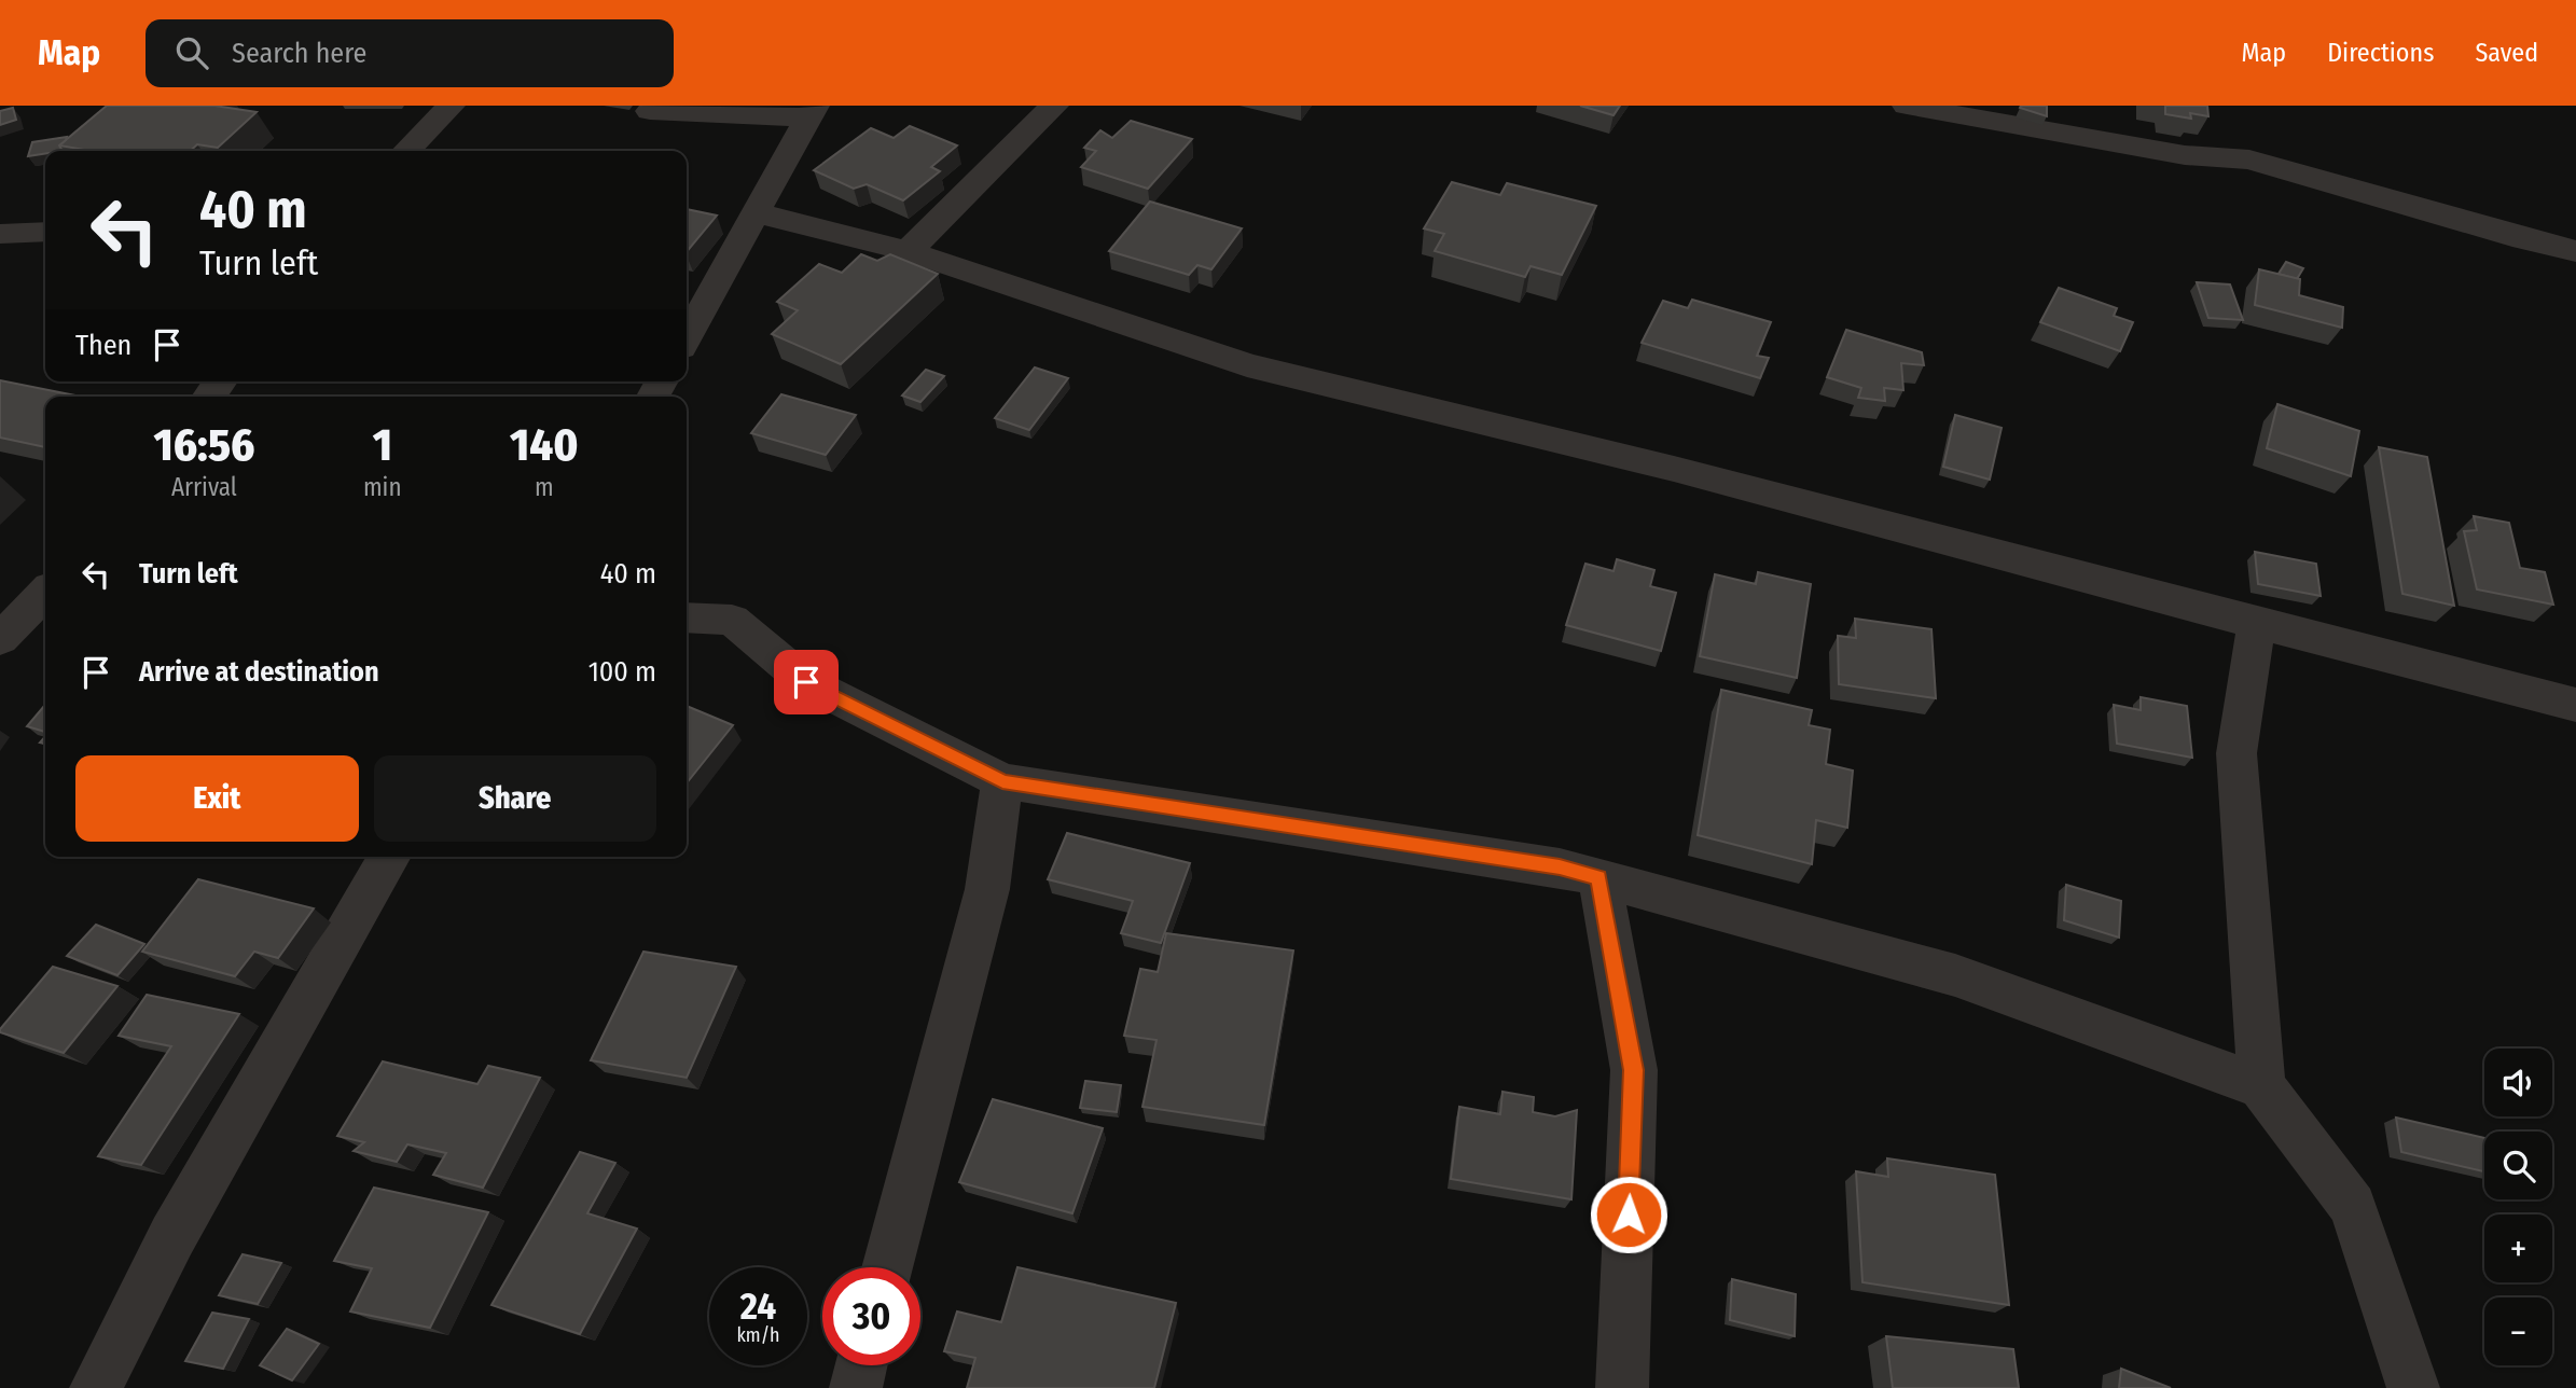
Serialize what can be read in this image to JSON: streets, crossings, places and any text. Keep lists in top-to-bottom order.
{
  "page": {
    "header": "Map",
    "search": "Search here",
    "nav": ["Map", "Directions", "Saved"],
    "turn": ["40 m", "Turn left"],
    "then": "Then",
    "eta": [
      "16:56",
      "Arrival",
      "1",
      "min",
      "140",
      "m"
    ],
    "list": [
      {
        "name": "Turn left",
        "value": "40 m"
      },
      {
        "name": "Arrive at destination",
        "value": "100 m"
      }
    ],
    "buttons": ["Exit", "Share"],
    "map_buttons": ["+", "−"],
    "speed": "24 km/h",
    "limit": "30"
  }
}
